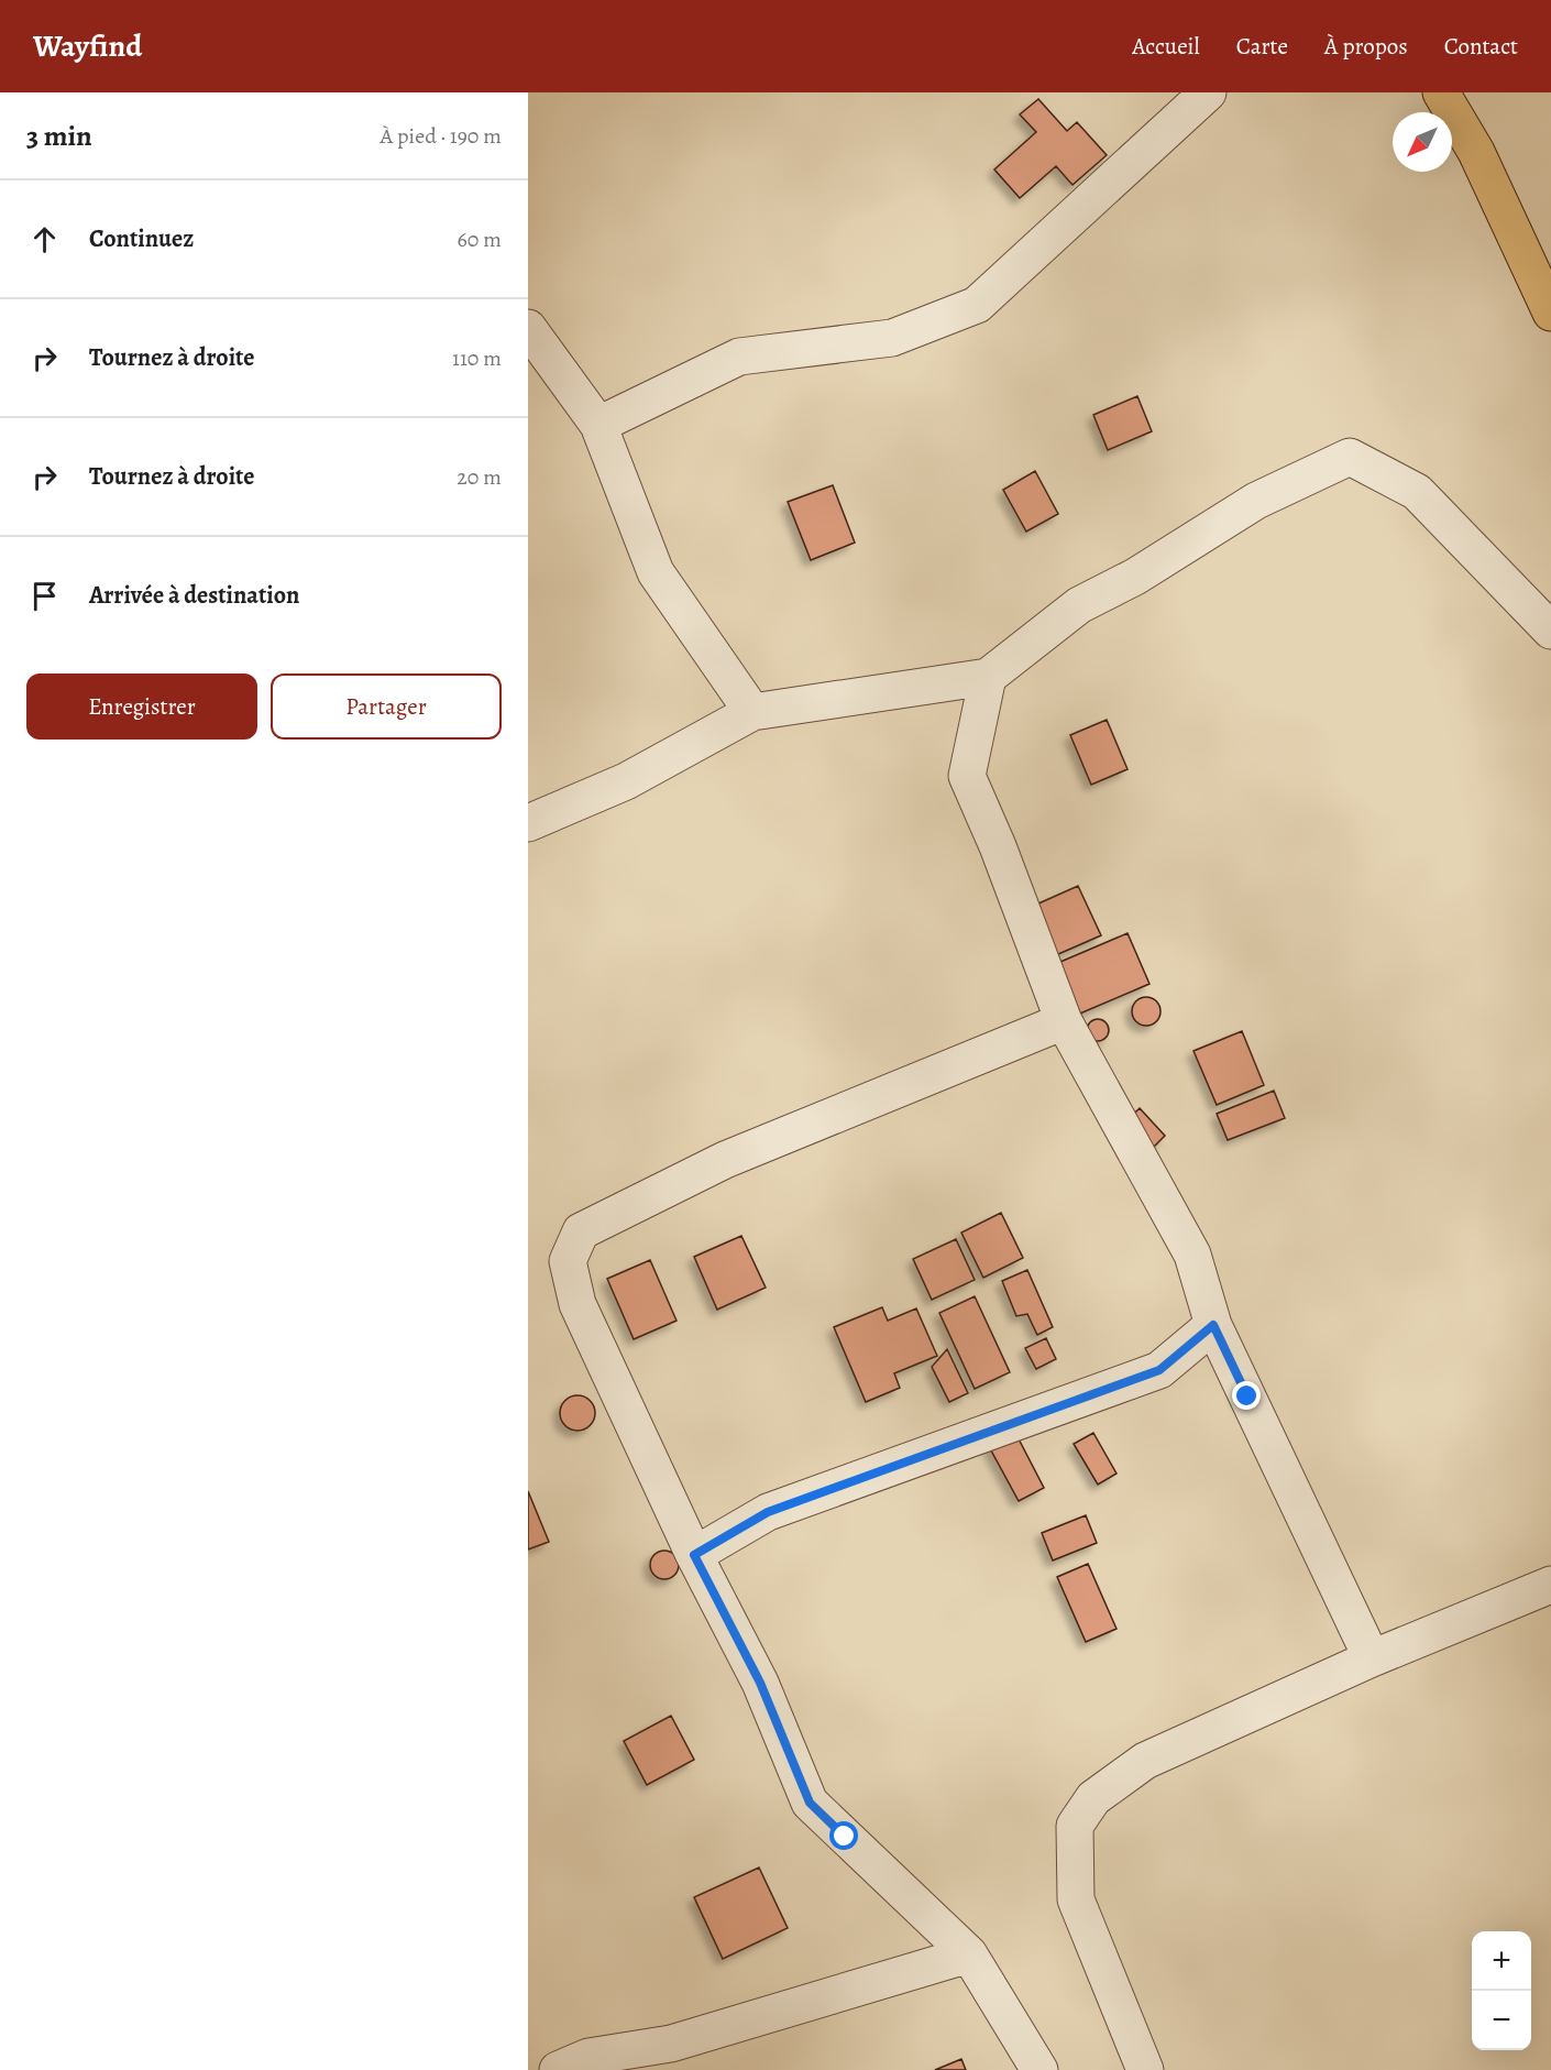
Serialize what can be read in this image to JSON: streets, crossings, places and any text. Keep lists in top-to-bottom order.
{
  "north": "bottom left",
  "page": {
    "header": "Wayfind",
    "nav": [
      "Accueil",
      "Carte",
      "À propos",
      "Contact"
    ],
    "heading": ["3 min", "À pied · 190 m"],
    "list": [
      ["Continuez", "60 m"],
      ["Tournez à droite", "110 m"],
      ["Tournez à droite", "20 m"],
      "Arrivée à destination"
    ],
    "buttons": ["Enregistrer", "Partager"],
    "map_buttons": ["+", "−"]
  }
}
